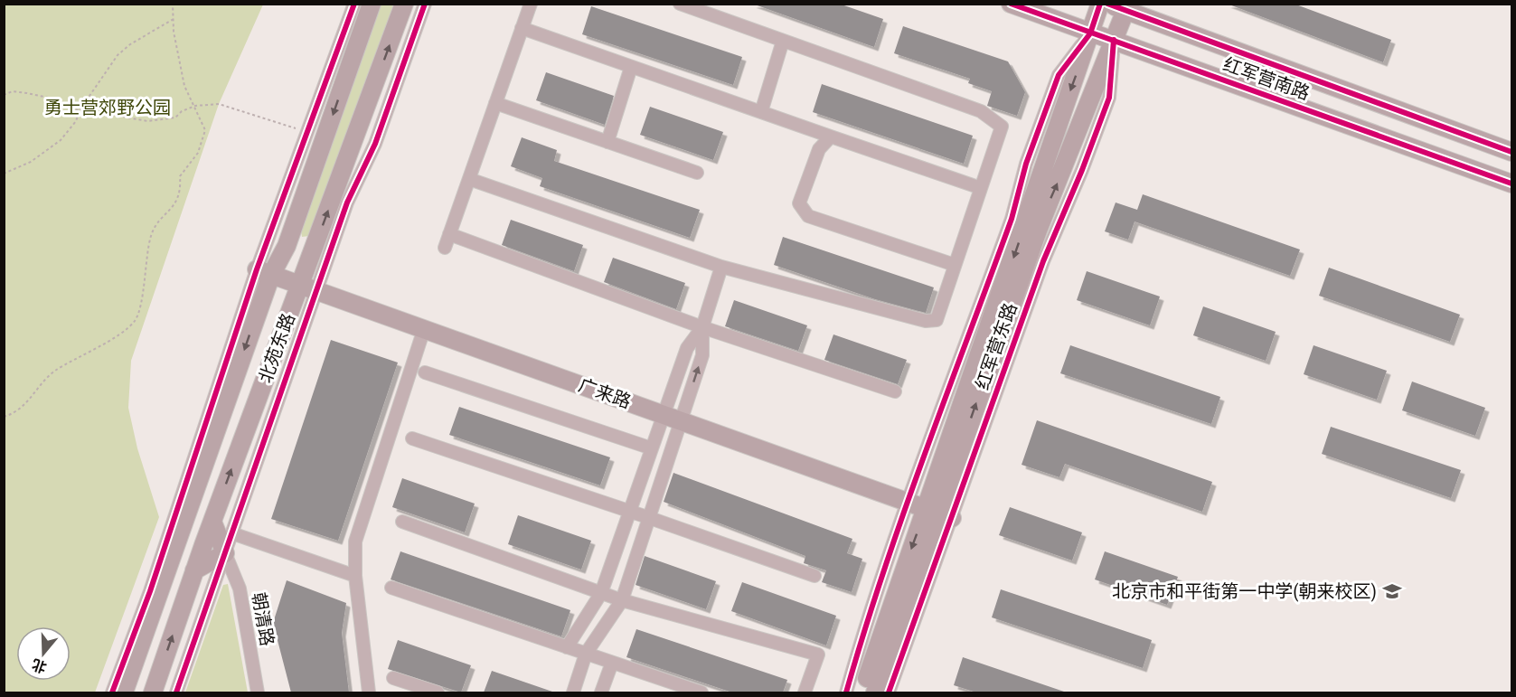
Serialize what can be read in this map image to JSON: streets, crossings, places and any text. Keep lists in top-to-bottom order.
{
  "streets": {
    "main road": [
      "红军营南路",
      "红军营东路",
      "北苑东路",
      "广来路"
    ],
    "street": ["朝清路"]
  },
  "crossings": [
    ["红军营南路", "红军营东路"],
    ["红军营东路", "广来路"],
    ["北苑东路", "广来路"]
  ],
  "parks": ["勇士营郊野公园"],
  "places": {
    "school or university": ["北京市和平街第一中学(朝来校区)"]
  },
  "north": "bottom"
}
